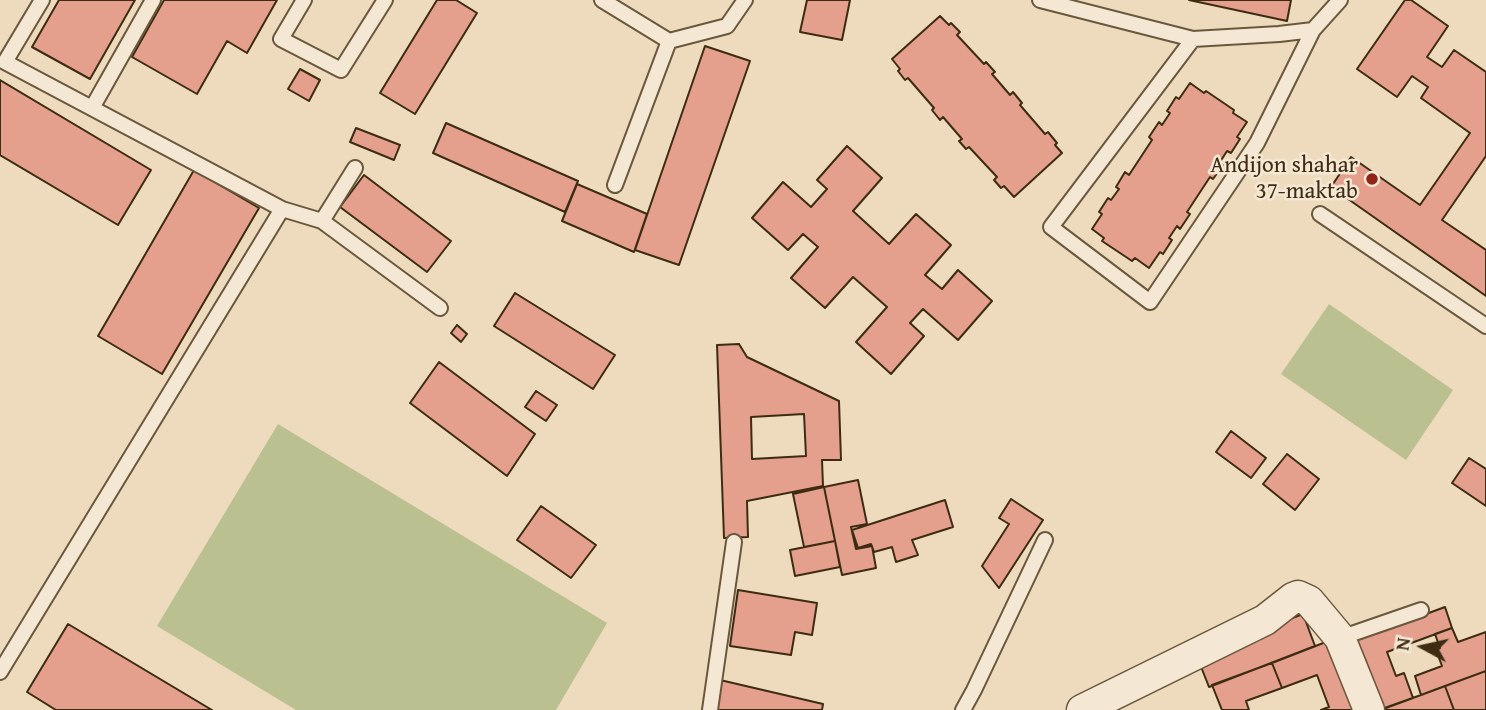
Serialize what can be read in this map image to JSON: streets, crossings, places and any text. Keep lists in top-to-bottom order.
{
  "places": ["Andijon shahar 37-maktab"],
  "north": "left"
}
